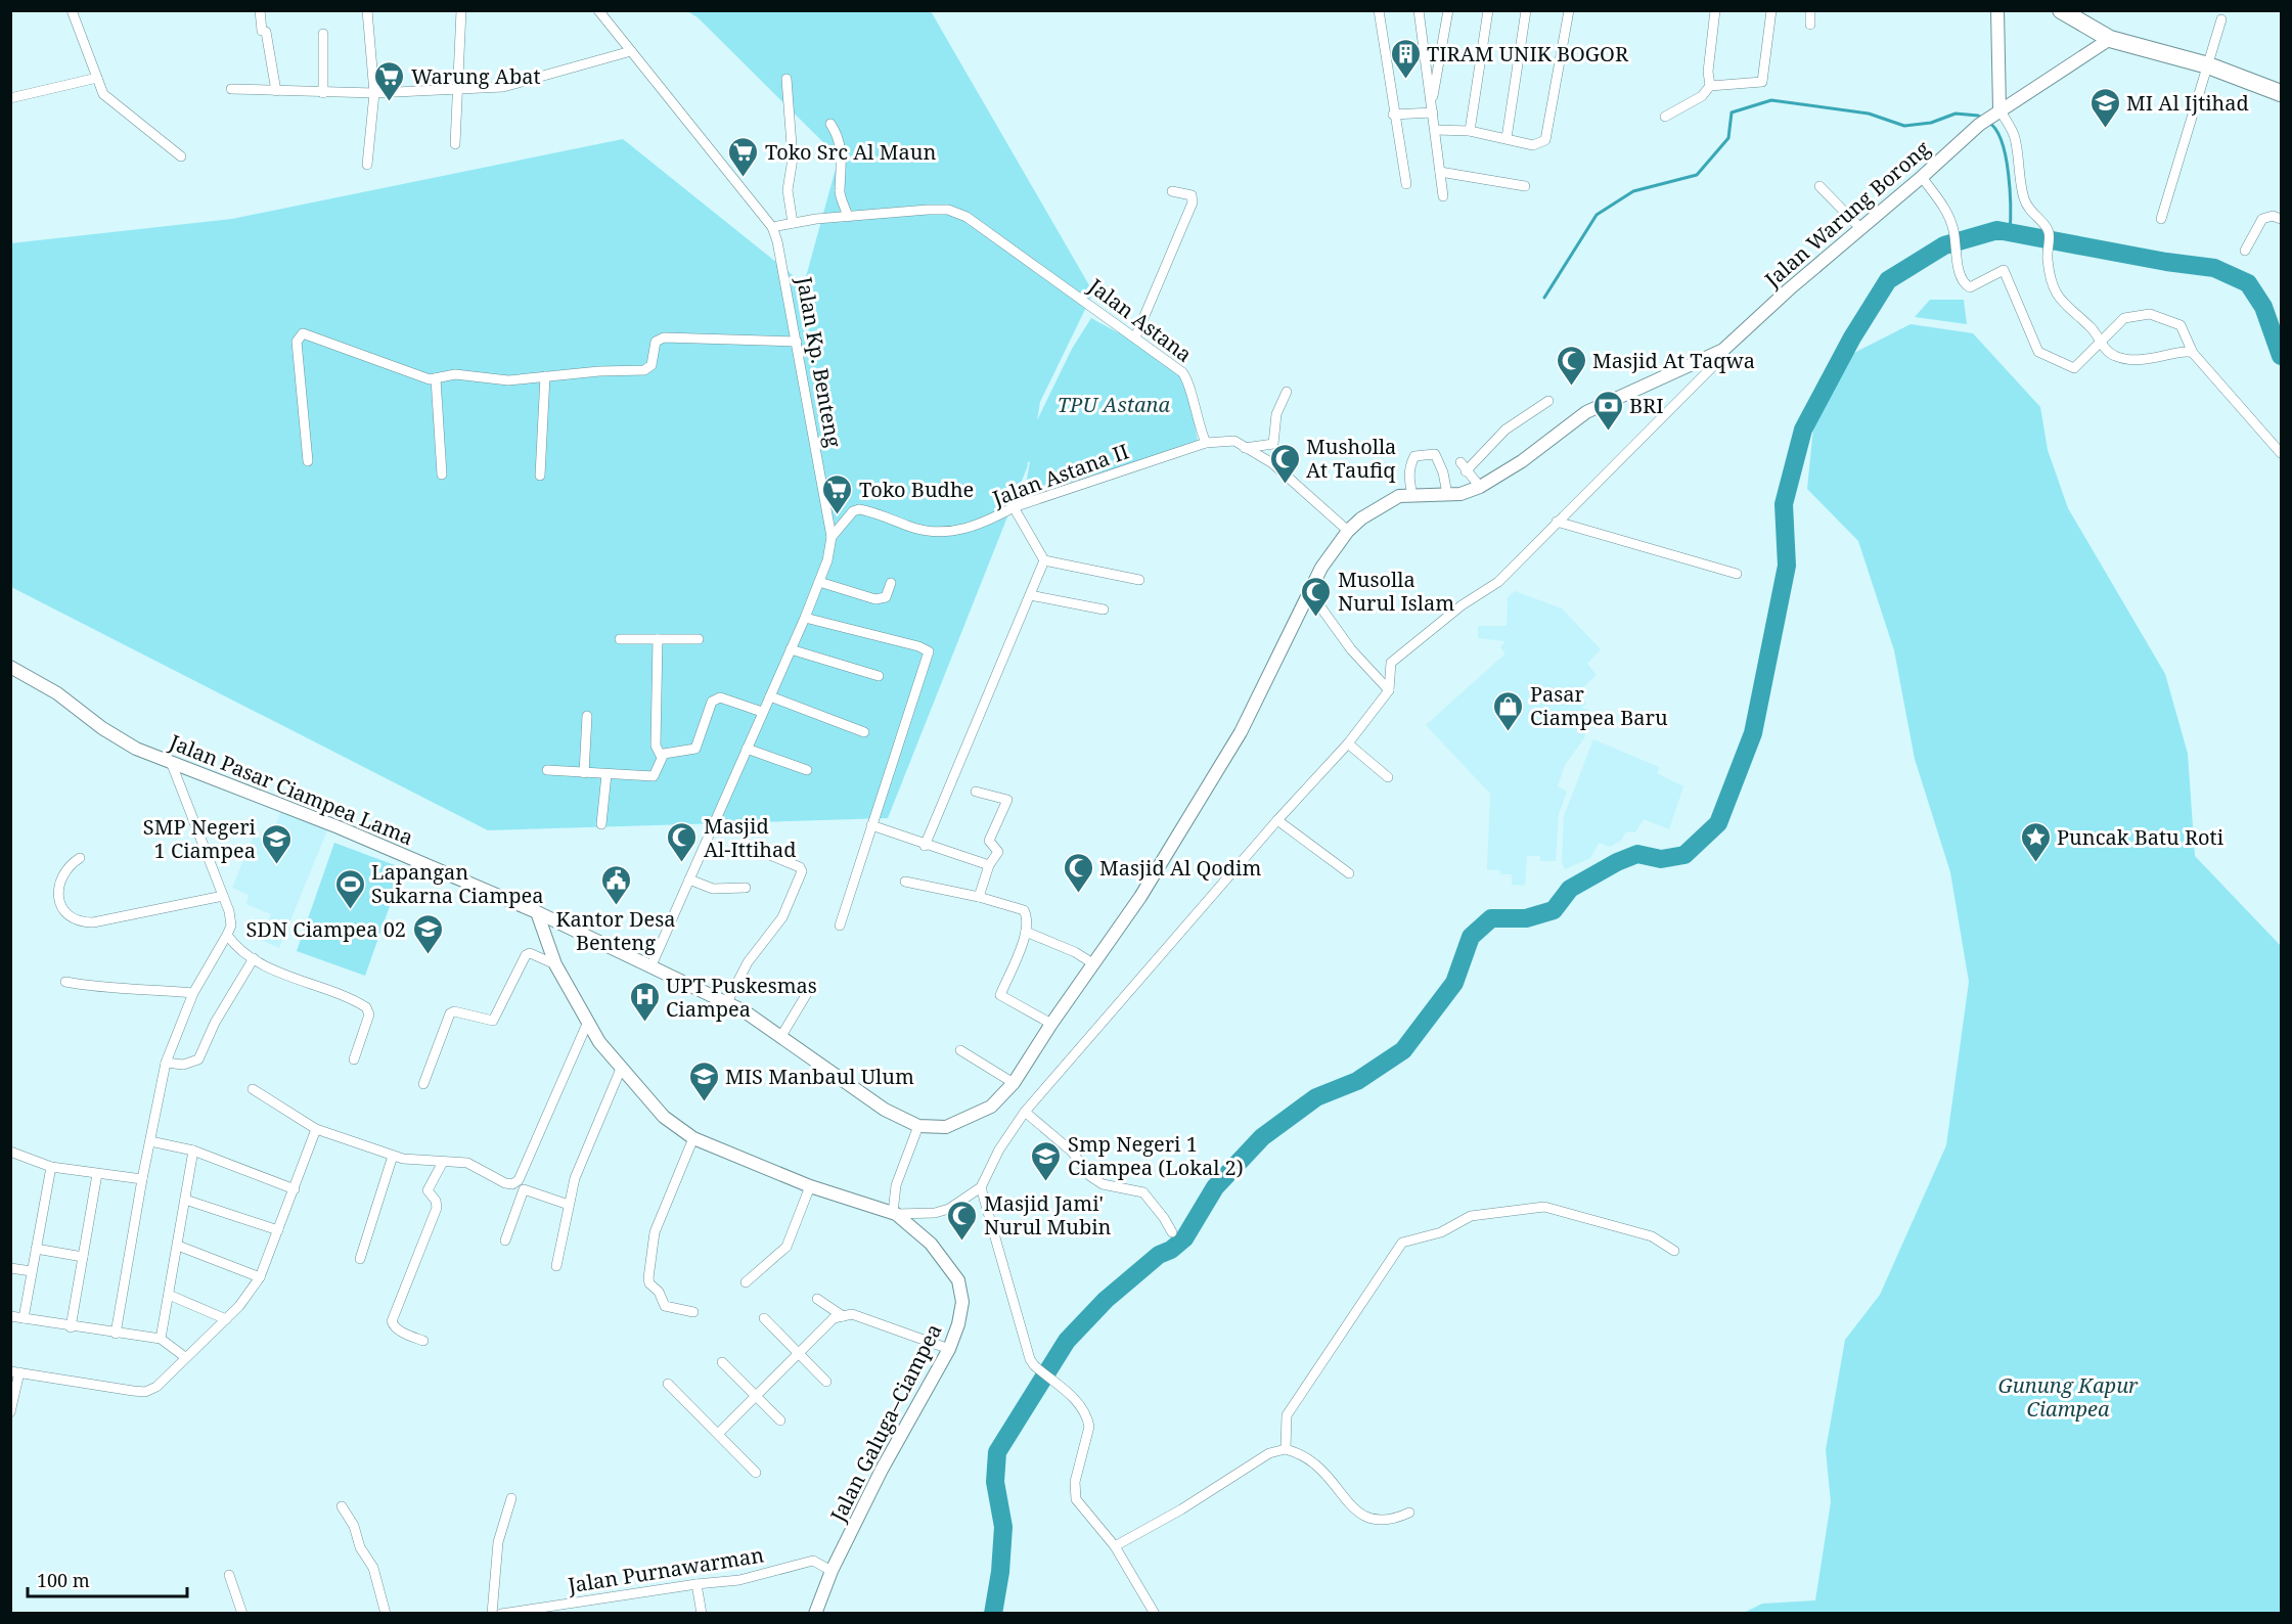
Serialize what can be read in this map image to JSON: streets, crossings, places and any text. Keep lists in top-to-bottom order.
{
  "streets": {
    "main road": ["Jalan Warung Borong", "Jalan Pasar Ciampea Lama", "Jalan Galuga–Ciampea"],
    "street": [
      "Jalan Astana",
      "Jalan Kp. Benteng",
      "Jalan Astana II",
      "Jalan Purnawarman"
    ]
  },
  "crossings": [
    ["Jalan Warung Borong", "Jalan Pasar Ciampea Lama"],
    ["Jalan Astana", "Jalan Kp. Benteng"],
    ["Jalan Astana", "Jalan Astana II"],
    ["Jalan Kp. Benteng", "Jalan Astana II"],
    ["Jalan Kp. Benteng", "Jalan Pasar Ciampea Lama"],
    ["Jalan Pasar Ciampea Lama", "Jalan Galuga–Ciampea"],
    ["Jalan Galuga–Ciampea", "Jalan Purnawarman"]
  ],
  "parks": ["TPU Astana", "Gunung Kapur Ciampea"],
  "places": {
    "building": ["TIRAM UNIK BOGOR"],
    "supermarket": ["Warung Abat", "Toko Src Al Maun", "Toko Budhe"],
    "school or university": [
      "MI Al Ijtihad",
      "SMP Negeri 1 Ciampea",
      "SDN Ciampea 02",
      "MIS Manbaul Ulum",
      "Smp Negeri 1 Ciampea (Lokal 2)"
    ],
    "mosque": [
      "Masjid At Taqwa",
      "Musholla At Taufiq",
      "Musolla Nurul Islam",
      "Masjid Al-Ittihad",
      "Masjid Al Qodim",
      "Masjid Jami' Nurul Mubin"
    ],
    "bank": ["BRI"],
    "shop": ["Pasar Ciampea Baru"],
    "place": ["Puncak Batu Roti"],
    "public building": ["Kantor Desa Benteng"],
    "sports": ["Lapangan Sukarna Ciampea"],
    "hospital": ["UPT Puskesmas Ciampea"]
  },
  "scale_bar": "100 m"
}
